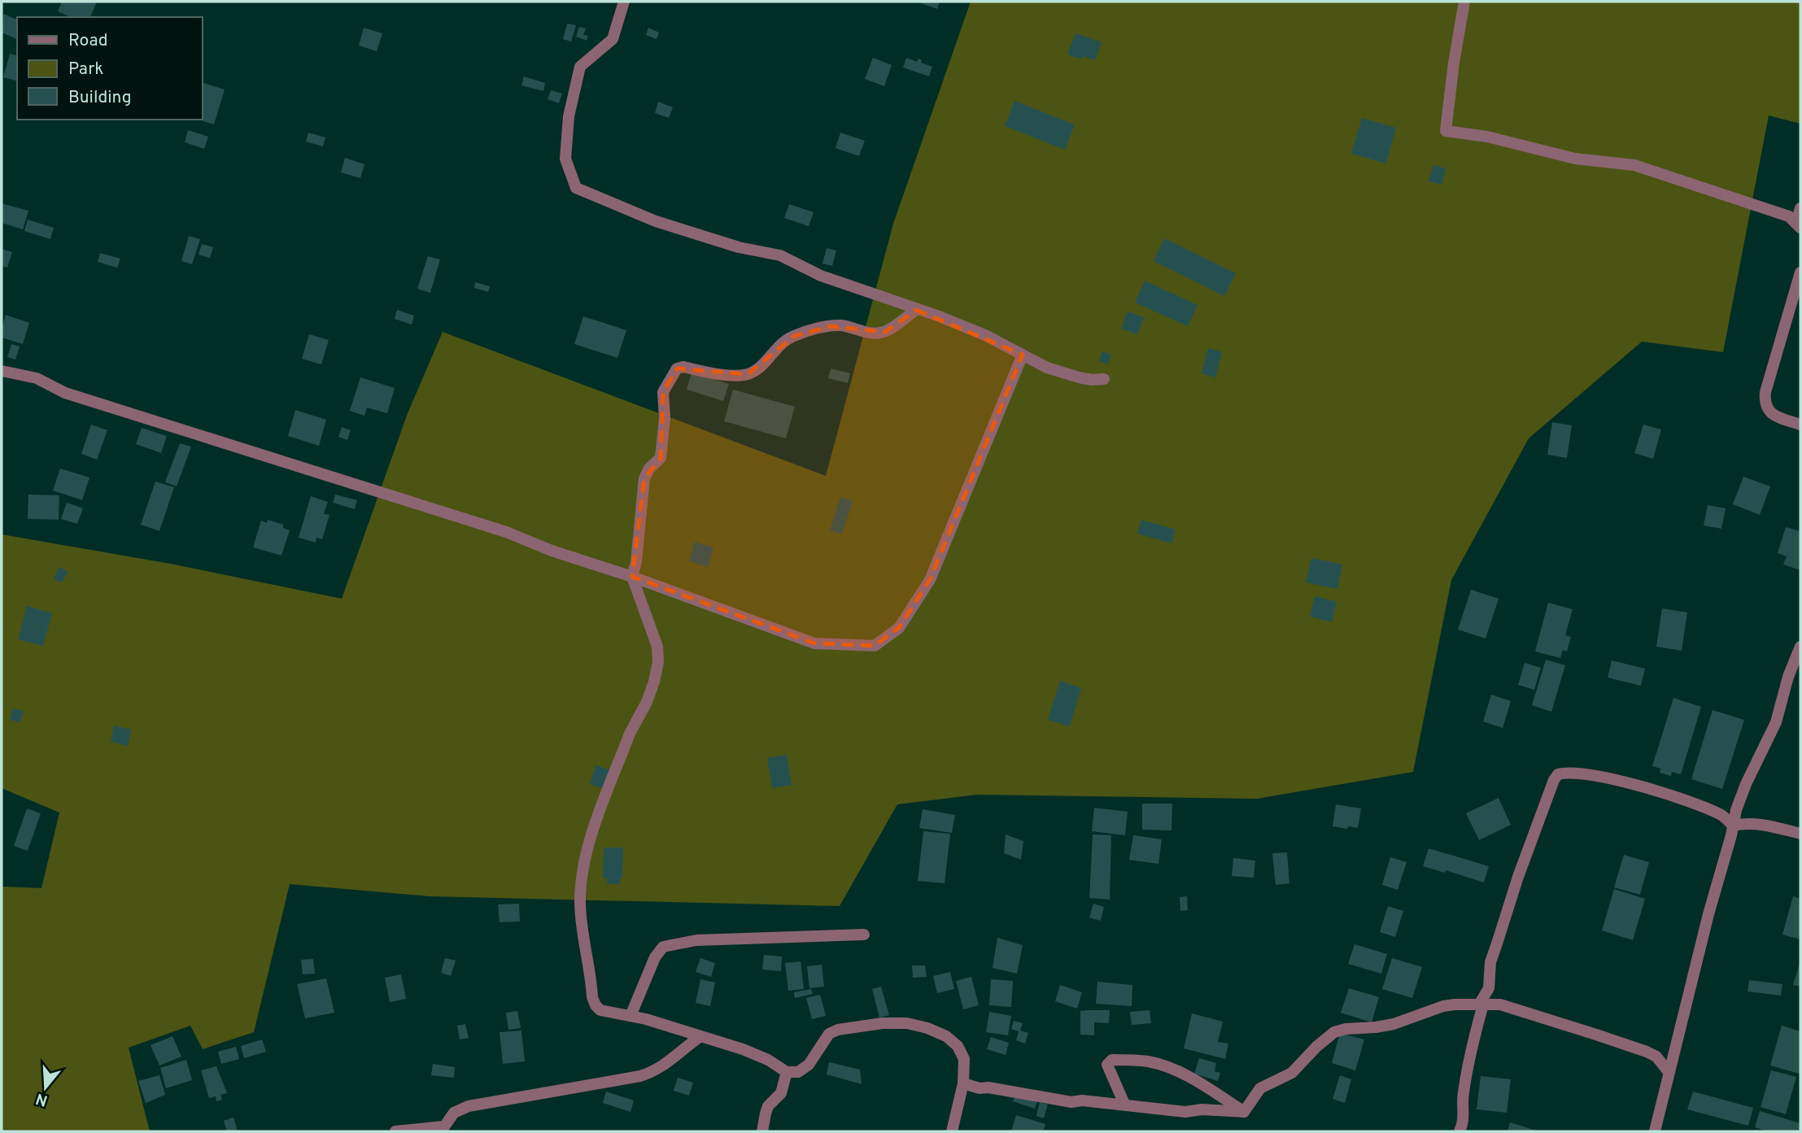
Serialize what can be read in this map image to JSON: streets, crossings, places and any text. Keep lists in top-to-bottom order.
{
  "legend": ["Road", "Park", "Building"],
  "north": "bottom"
}
